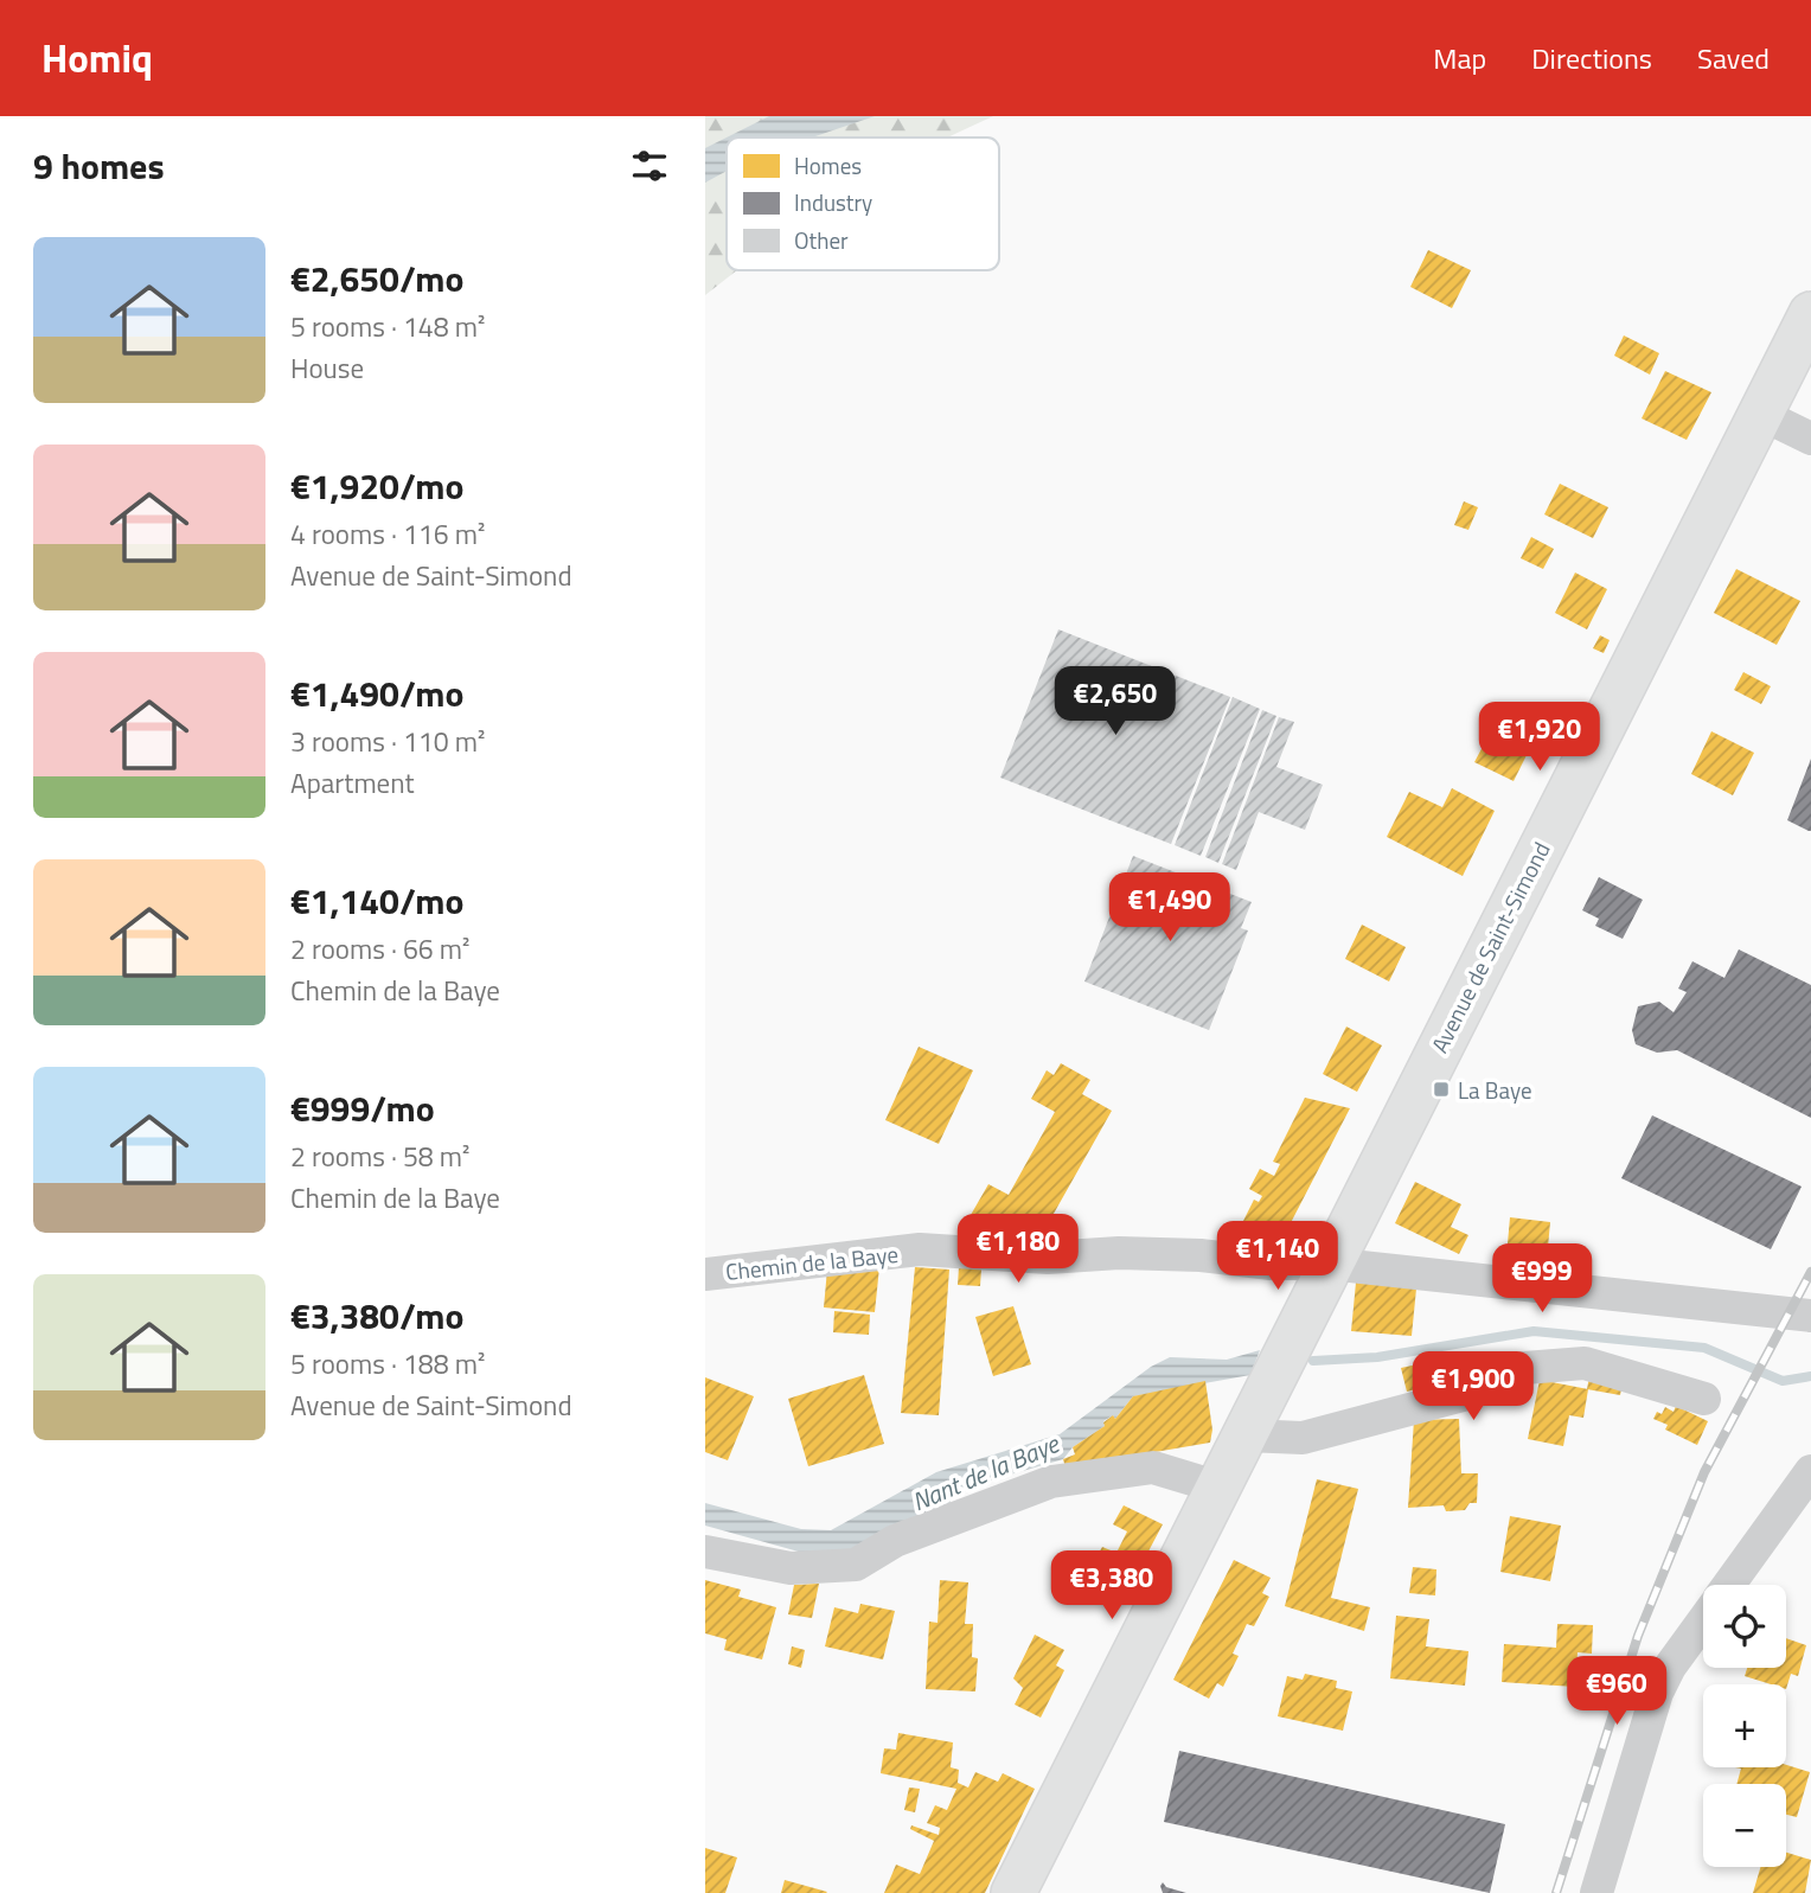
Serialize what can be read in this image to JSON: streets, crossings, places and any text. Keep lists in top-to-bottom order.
{
  "streets": {
    "main road": ["Avenue de Saint-Simond"],
    "street": ["Chemin de la Baye"]
  },
  "crossings": [
    ["Avenue de Saint-Simond", "Chemin de la Baye"]
  ],
  "water": ["Nant de la Baye"],
  "places": {
    "transit": ["La Baye"]
  },
  "legend": ["Homes", "Industry", "Other"],
  "page": {
    "header": "Homiq",
    "nav": ["Map", "Directions", "Saved"],
    "heading": "9 homes",
    "list": [
      {
        "name": "€2,650/mo",
        "note": "5 rooms · 148 m² · House"
      },
      {
        "name": "€1,920/mo",
        "note": "4 rooms · 116 m² · Avenue de Saint-Simond"
      },
      {
        "name": "€1,490/mo",
        "note": "3 rooms · 110 m² · Apartment"
      },
      {
        "name": "€1,140/mo",
        "note": "2 rooms · 66 m² · Chemin de la Baye"
      },
      {
        "name": "€999/mo",
        "note": "2 rooms · 58 m² · Chemin de la Baye"
      },
      {
        "name": "€3,380/mo",
        "note": "5 rooms · 188 m² · Avenue de Saint-Simond"
      }
    ],
    "price": [
      "€2,650",
      "€1,920",
      "€1,490",
      "€1,180",
      "€1,140",
      "€999",
      "€1,900",
      "€3,380",
      "€960"
    ],
    "map_buttons": ["+", "−"]
  }
}
